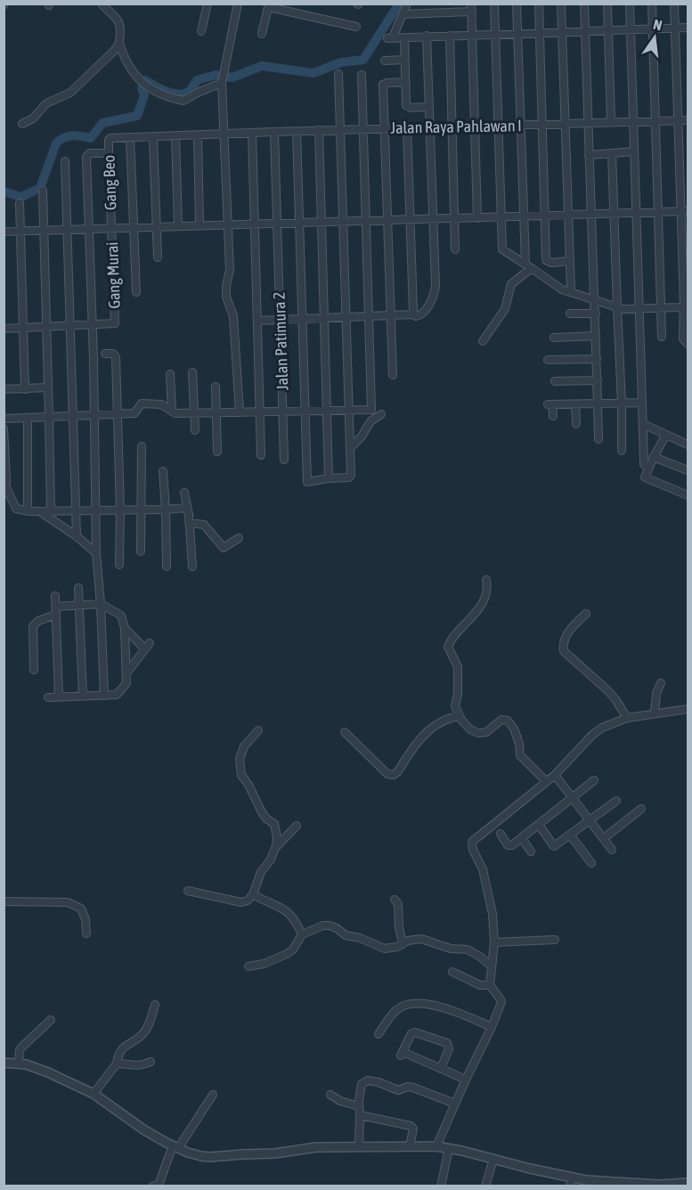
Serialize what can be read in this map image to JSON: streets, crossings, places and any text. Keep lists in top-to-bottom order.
{
  "streets": {
    "street": [
      "Jalan Raya Pahlawan I",
      "Gang Beo",
      "Gang Murai",
      "Jalan Patimura 2"
    ]
  },
  "crossings": [
    ["Jalan Raya Pahlawan I", "Gang Beo"],
    ["Jalan Raya Pahlawan I", "Jalan Patimura 2"],
    ["Gang Beo", "Gang Murai"]
  ],
  "north": "top"
}
